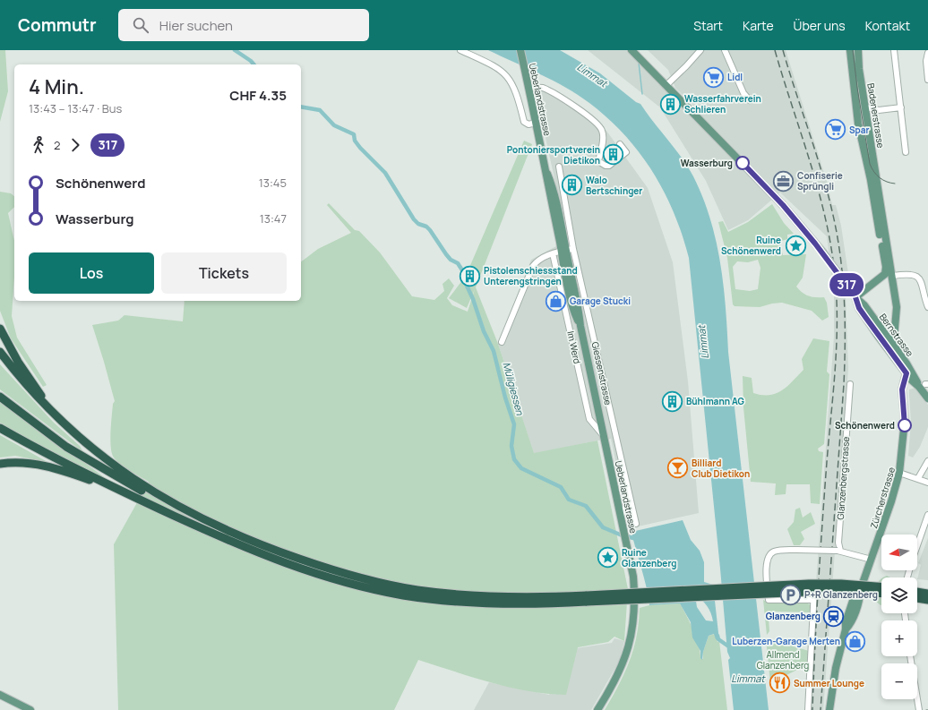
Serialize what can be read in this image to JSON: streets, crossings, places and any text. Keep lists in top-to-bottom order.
{
  "streets": {
    "main road": [
      "Ueberlandstrasse",
      "Badenerstrasse",
      "Bernstrasse",
      "Zürcherstrasse"
    ],
    "street": ["Im Werd", "Giessenstrasse", "Glanzenbergstrasse"]
  },
  "crossings": [
    ["Ueberlandstrasse", "Im Werd"],
    ["Bernstrasse", "Zürcherstrasse"]
  ],
  "water": ["Limmat", "Müligiessen"],
  "parks": ["Allmend Glanzenberg"],
  "places": {
    "supermarket": ["Lidl", "Spar"],
    "building": [
      "Wasserfahrverein Schlieren",
      "Pontoniersportverein Dietikon",
      "Walo Bertschinger",
      "Pistolenschiessstand Unterengstringen",
      "Bühlmann AG"
    ],
    "other": ["Wasserburg", "Schönenwerd"],
    "office": ["Confiserie Sprüngli"],
    "place": ["Ruine Schönenwerd", "Ruine Glanzenberg"],
    "shop": ["Garage Stucki", "Luberzen-Garage Merten"],
    "bar": ["Billiard Club Dietikon"],
    "parking": ["P+R Glanzenberg"],
    "station": ["Glanzenberg"],
    "restaurant": ["Summer Lounge"]
  },
  "lines": ["bus line 317"],
  "north": "left",
  "page": {
    "header": "Commutr",
    "search": "Hier suchen",
    "nav": [
      "Start",
      "Karte",
      "Über uns",
      "Kontakt"
    ],
    "on_map": "317",
    "heading": ["4 Min.", "13:43 – 13:47 · Bus", "CHF 4.35"],
    "legs": ["2", "317"],
    "list": [
      {
        "name": "Schönenwerd",
        "value": "13:45"
      },
      {
        "name": "Wasserburg",
        "value": "13:47"
      }
    ],
    "buttons": ["Los", "Tickets"],
    "map_buttons": ["+", "−"]
  }
}
